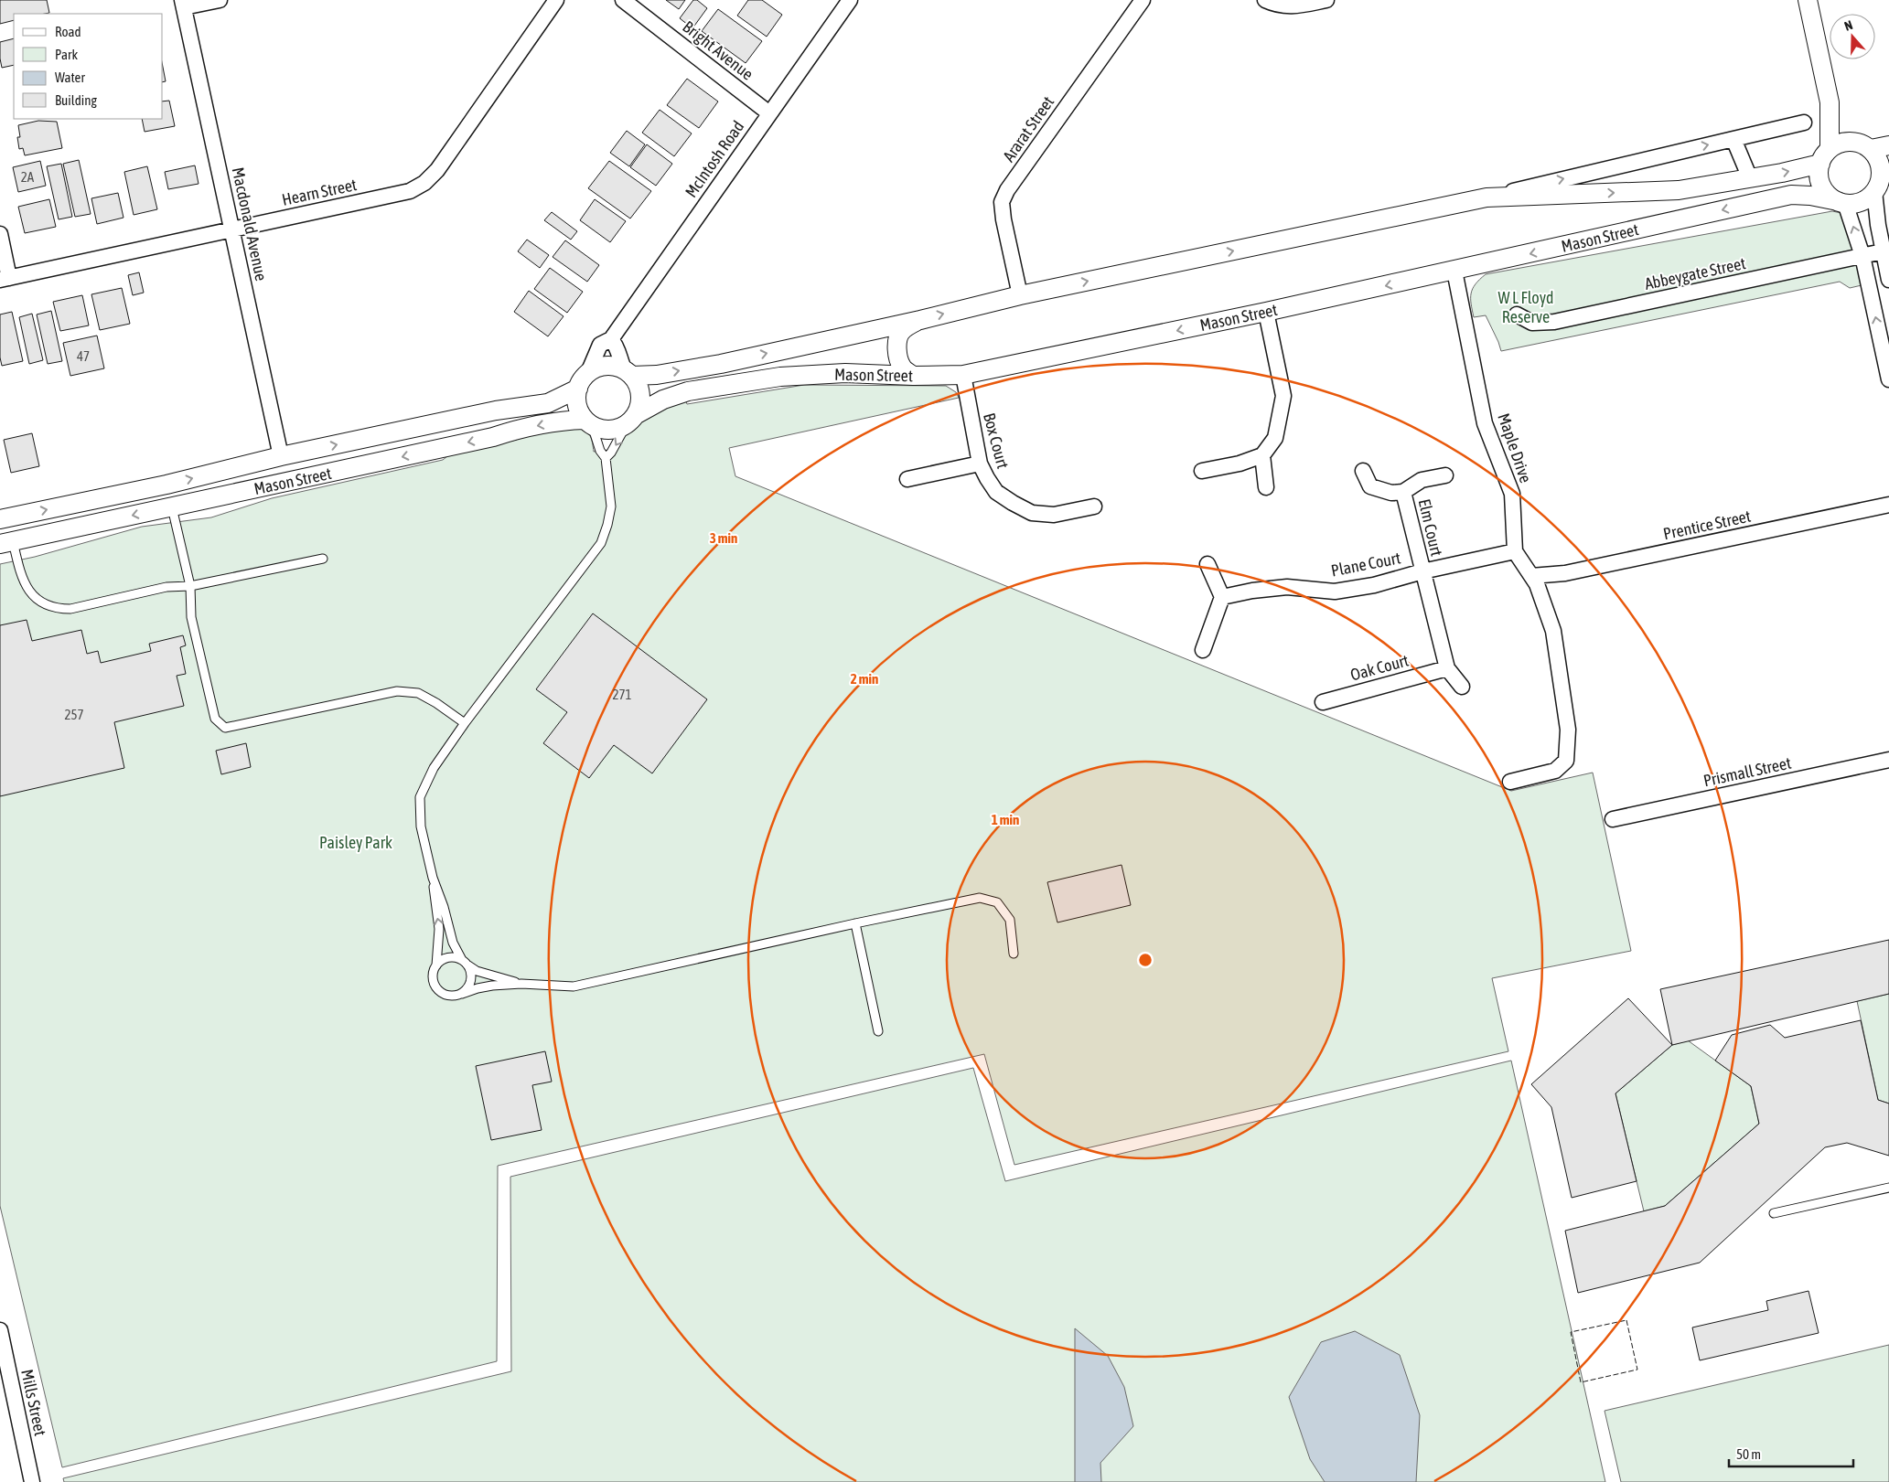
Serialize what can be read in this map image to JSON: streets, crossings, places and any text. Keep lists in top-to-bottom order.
{
  "streets": {
    "street": [
      "Bright Avenue",
      "Ararat Street",
      "McIntosh Road",
      "Hearn Street",
      "Macdonald Avenue",
      "Mason Street",
      "Abbeygate Street",
      "Box Court",
      "Maple Drive",
      "Prentice Street",
      "Elm Court",
      "Plane Court",
      "Oak Court",
      "Prismall Street",
      "Mills Street"
    ]
  },
  "crossings": [
    ["Bright Avenue", "McIntosh Road"],
    ["McIntosh Road", "Mason Street"],
    ["Hearn Street", "Macdonald Avenue"],
    ["Macdonald Avenue", "Mason Street"],
    ["Mason Street", "Box Court"],
    ["Mason Street", "Maple Drive"],
    ["Maple Drive", "Plane Court"],
    ["Elm Court", "Plane Court"]
  ],
  "parks": ["W L Floyd Reserve", "Paisley Park"],
  "house_numbers": [
    "2A",
    "47",
    "271",
    "257"
  ],
  "legend": [
    "Road",
    "Park",
    "Water",
    "Building"
  ],
  "scale_bar": "50 m",
  "north": "top",
  "rings": ["3 min", "2 min", "1 min"]
}
